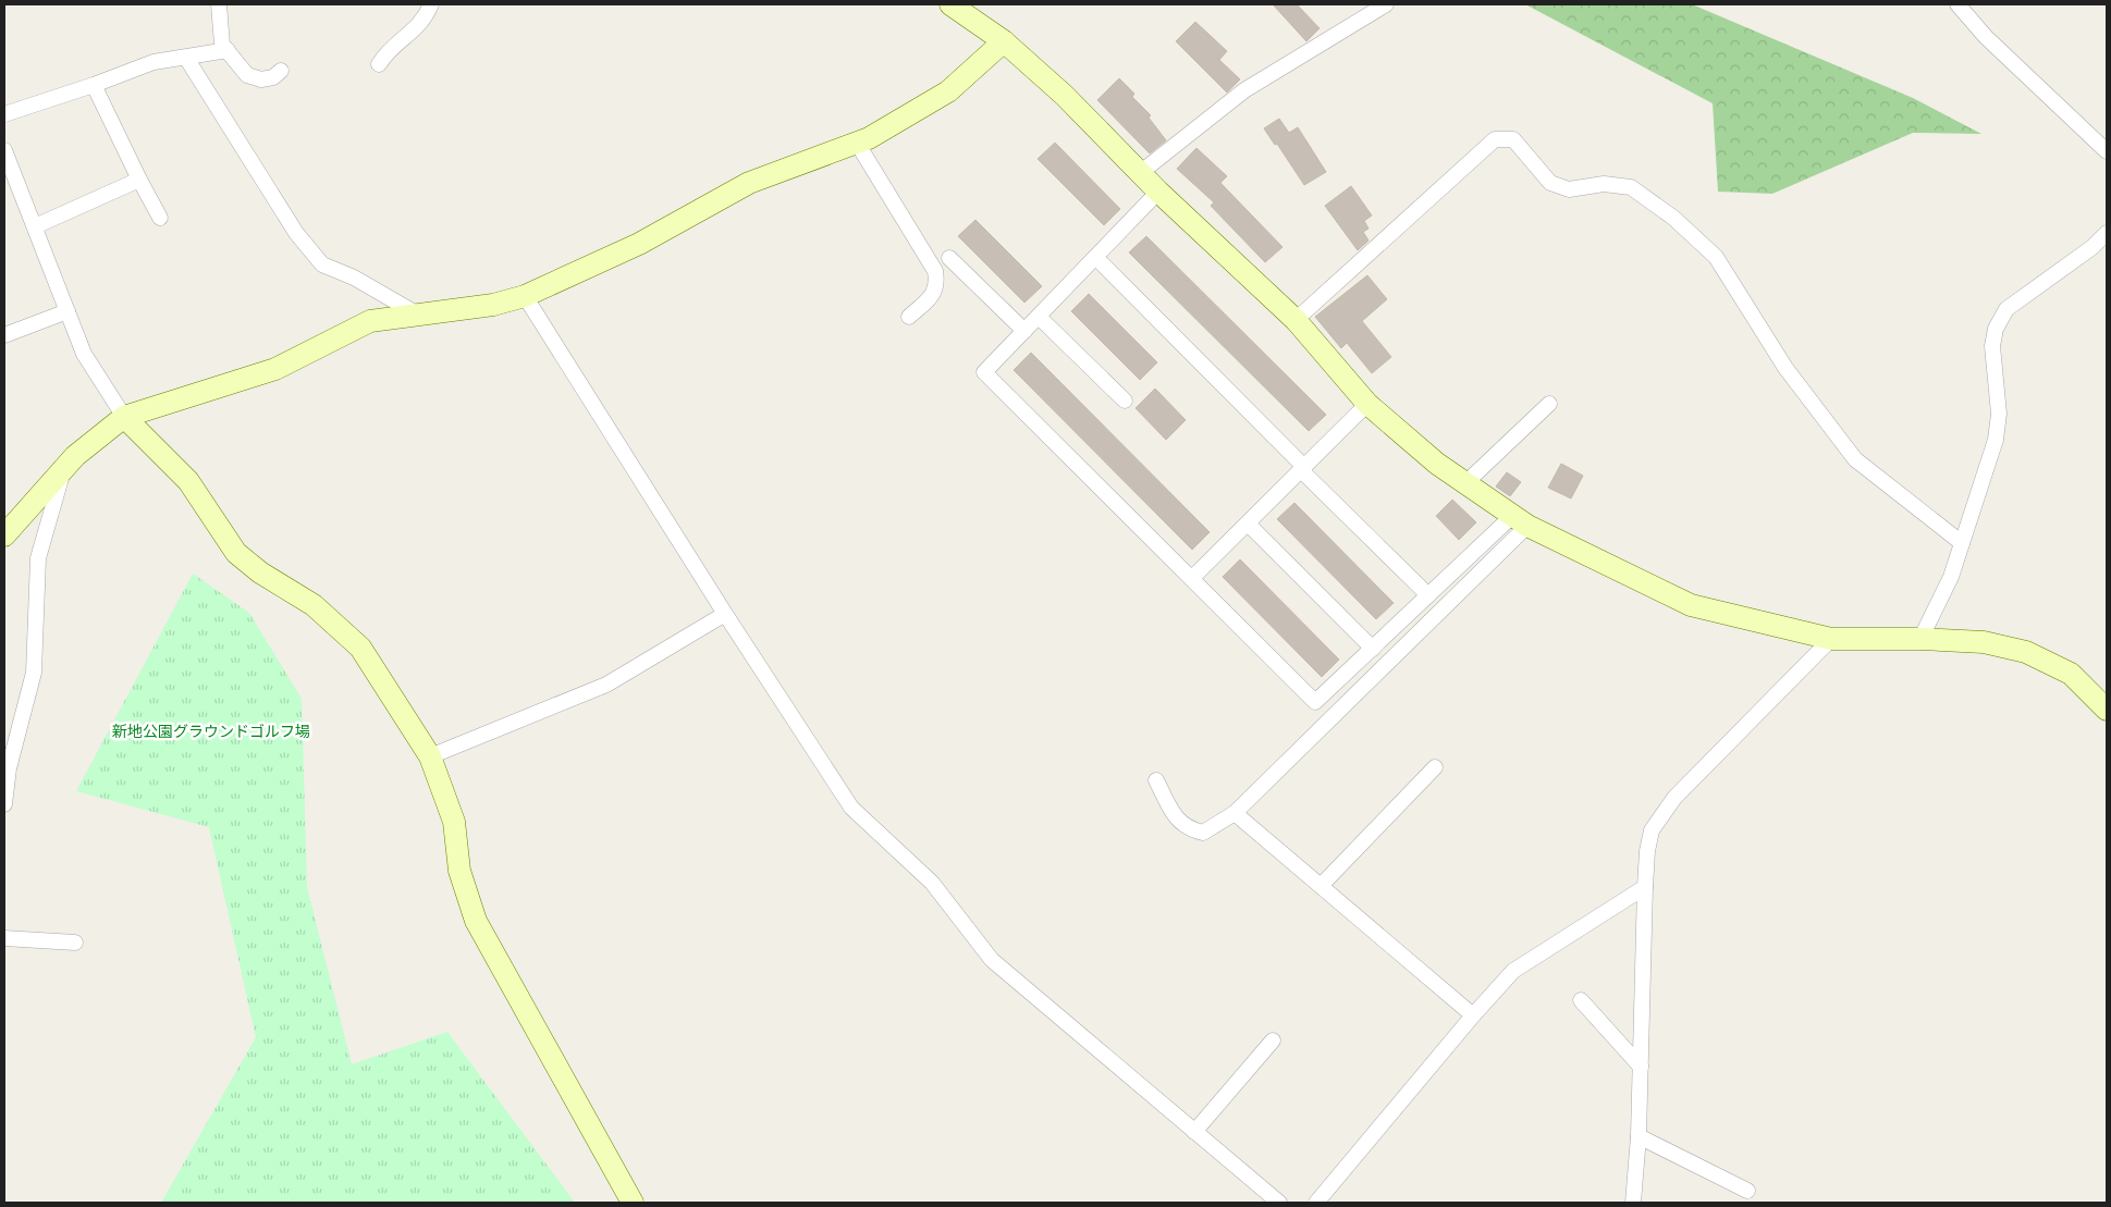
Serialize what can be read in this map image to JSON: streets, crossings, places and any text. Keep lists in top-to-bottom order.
{
  "parks": ["新地公園グラウンドゴルフ場"]
}
